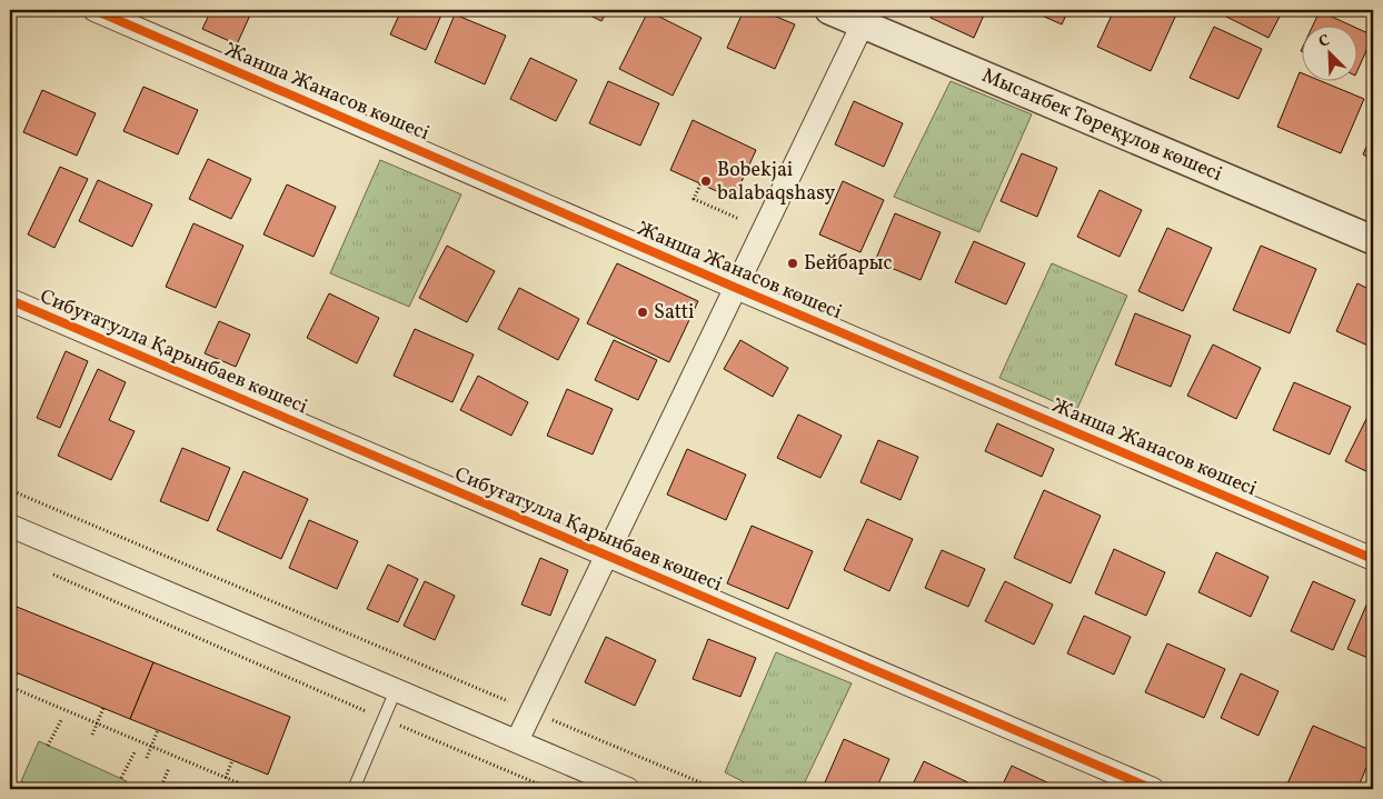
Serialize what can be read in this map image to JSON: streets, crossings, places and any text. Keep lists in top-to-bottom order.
{
  "streets": {
    "street": ["Жанша Жанасов көшесі", "Мысанбек Төреқұлов көшесі", "Сибуғатулла Қарынбаев көшесі"]
  },
  "places": ["Bobekjai balabaqshasy", "Бейбарыс", "Satti"],
  "north": "top left"
}
